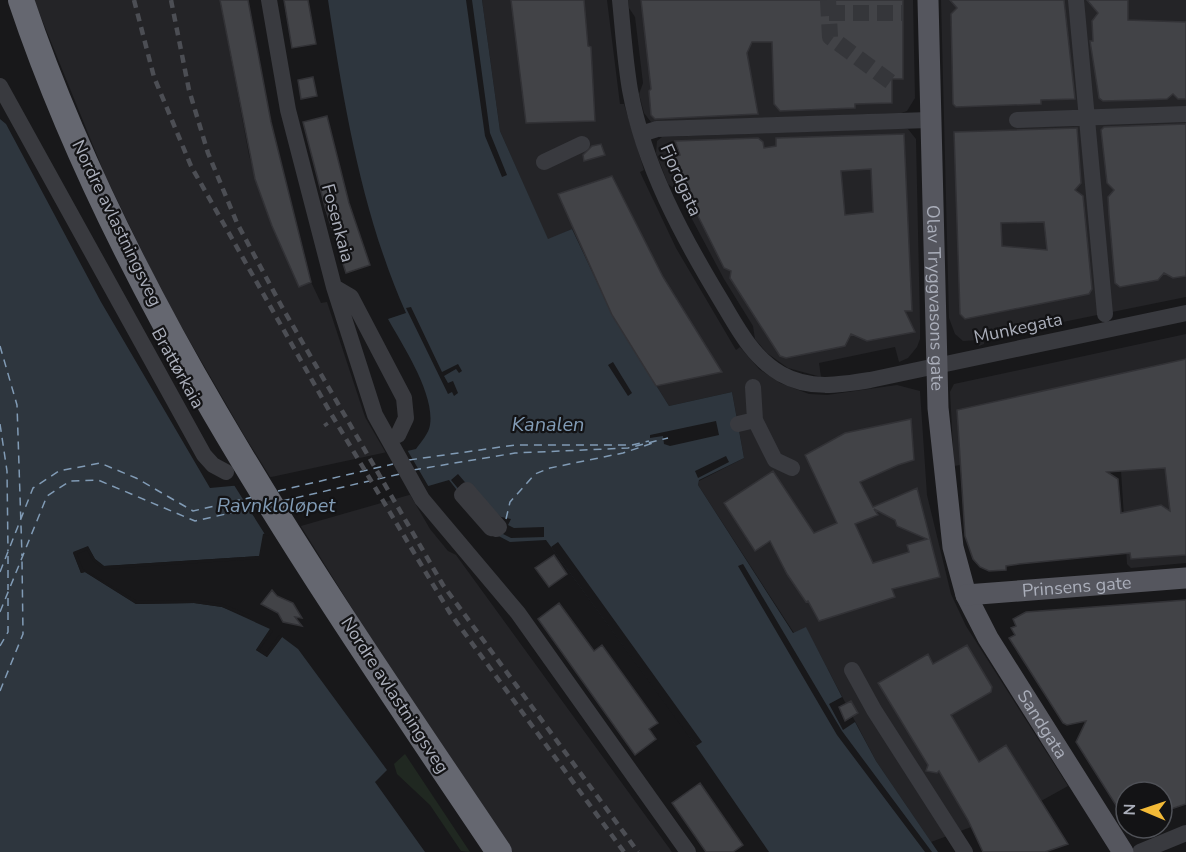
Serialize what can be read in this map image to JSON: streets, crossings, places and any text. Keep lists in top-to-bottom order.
{
  "streets": {
    "highway": ["Nordre avlastningsveg"],
    "main road": ["Olav Tryggvasons gate", "Prinsens gate", "Sandgata"],
    "street": [
      "Fjordgata",
      "Fosenkaia",
      "Munkegata",
      "Brattørkaia"
    ]
  },
  "crossings": [
    ["Fjordgata", "Munkegata"],
    ["Olav Tryggvasons gate", "Munkegata"],
    ["Olav Tryggvasons gate", "Prinsens gate"],
    ["Olav Tryggvasons gate", "Sandgata"],
    ["Prinsens gate", "Sandgata"]
  ],
  "water": ["Kanalen", "Ravnkloløpet"],
  "north": "left"
}
